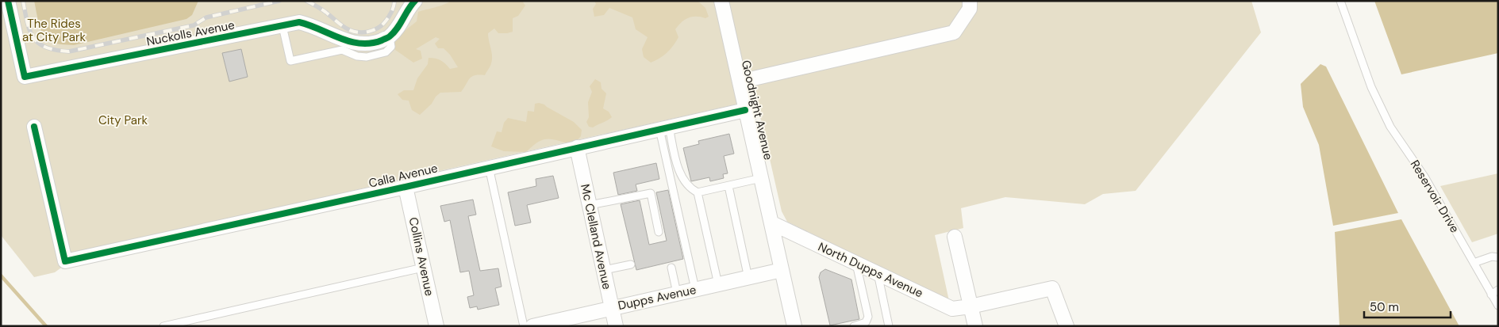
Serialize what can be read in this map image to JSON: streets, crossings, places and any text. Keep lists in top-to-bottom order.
{
  "streets": {
    "street": [
      "Nuckolls Avenue",
      "Goodnight Avenue",
      "Calla Avenue",
      "Mc Clelland Avenue",
      "Collins Avenue",
      "North Dupps Avenue",
      "Dupps Avenue"
    ],
    "lane": ["Reservoir Drive"]
  },
  "crossings": [
    ["Goodnight Avenue", "Calla Avenue"],
    ["Goodnight Avenue", "North Dupps Avenue"],
    ["Goodnight Avenue", "Dupps Avenue"],
    ["Calla Avenue", "Mc Clelland Avenue"],
    ["Calla Avenue", "Collins Avenue"],
    ["Mc Clelland Avenue", "Dupps Avenue"]
  ],
  "parks": ["The Rides at City Park", "City Park"],
  "scale_bar": "50 m"
}
